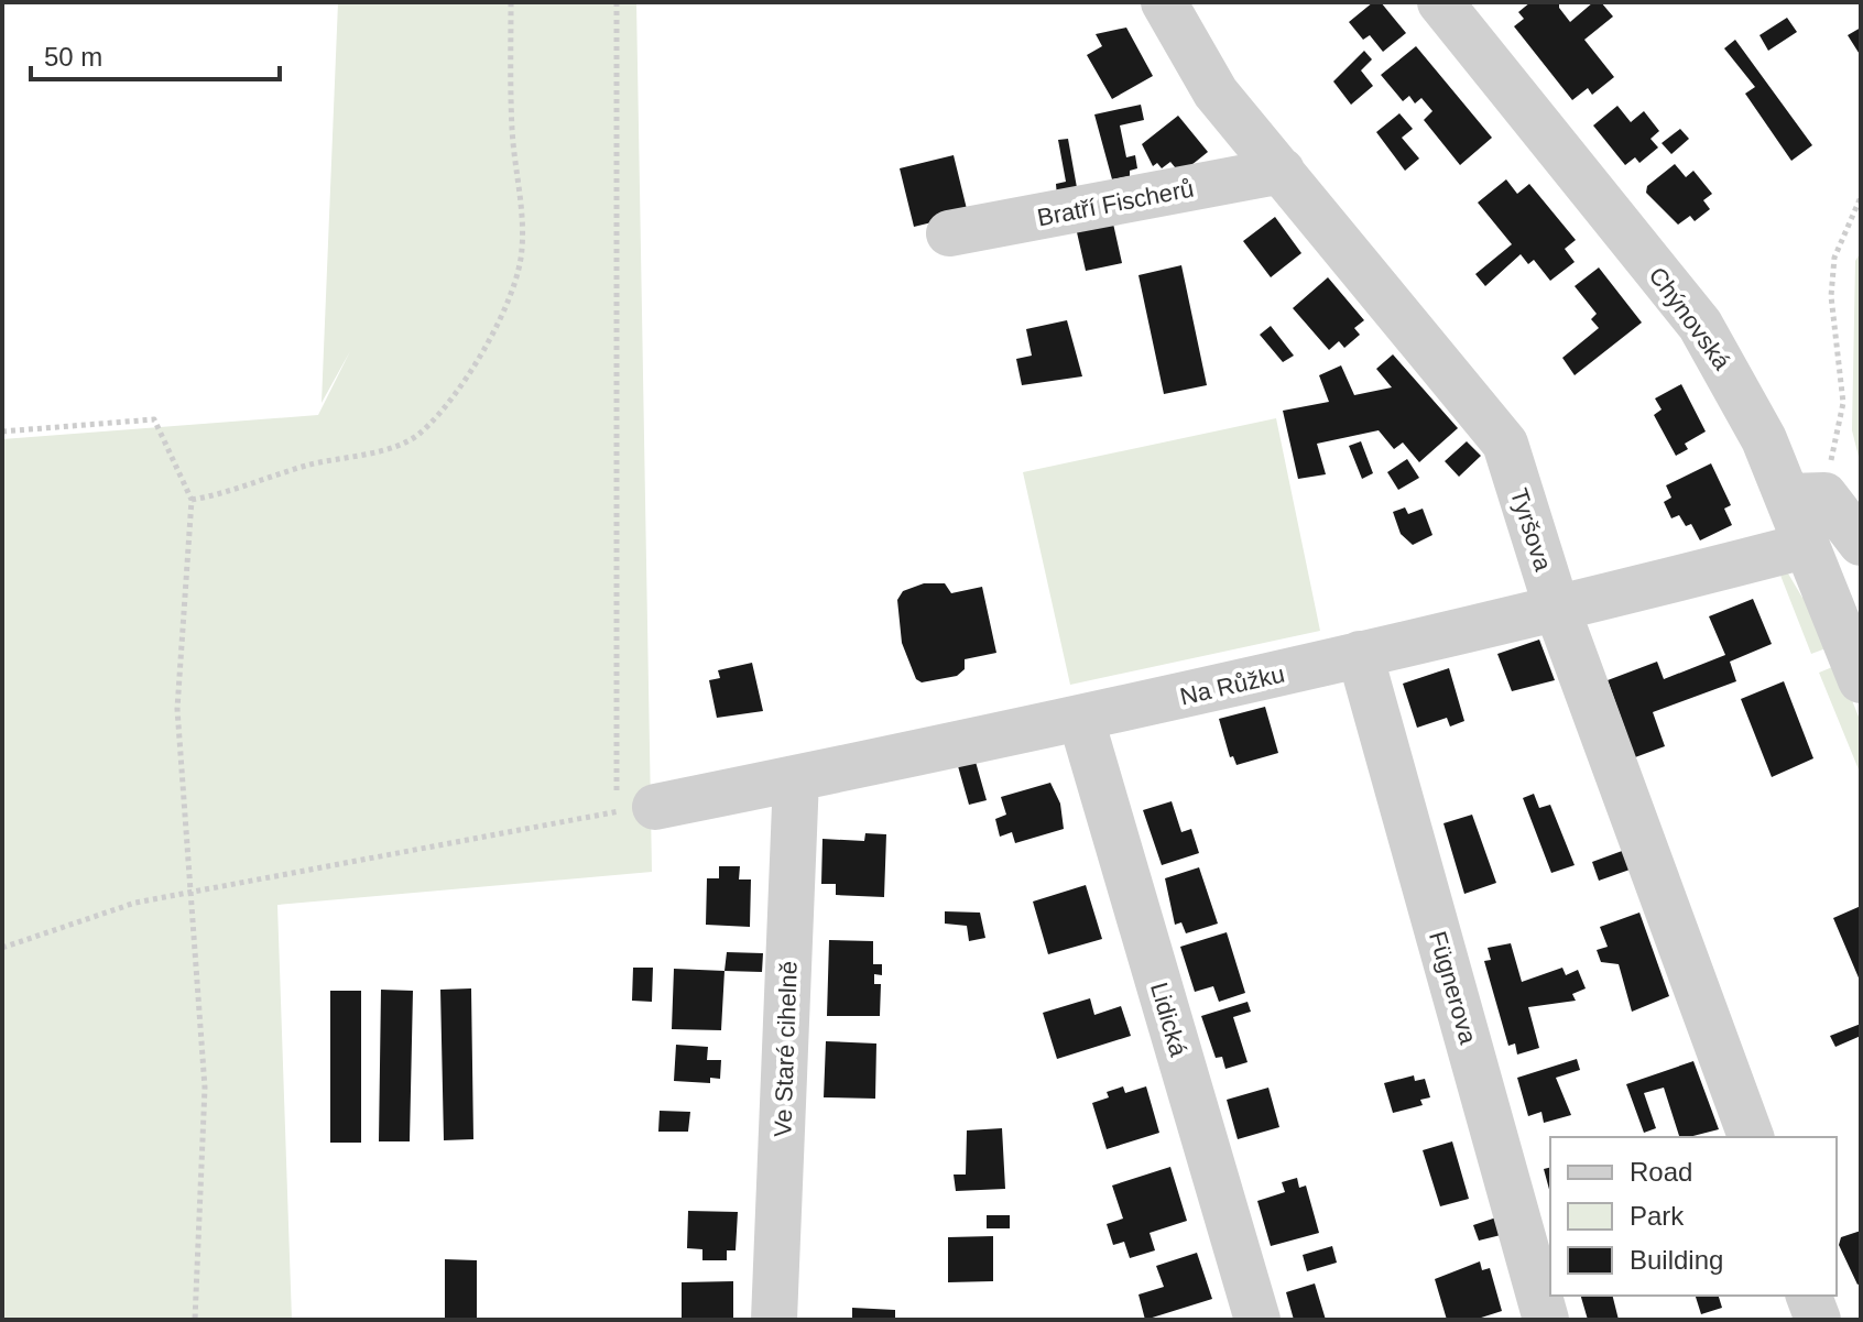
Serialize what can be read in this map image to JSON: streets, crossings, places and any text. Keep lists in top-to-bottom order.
{
  "streets": {
    "street": [
      "Bratří Fischerů",
      "Chýnovská",
      "Tyršova",
      "Na Růžku",
      "Fügnerova",
      "Lidická",
      "Ve Staré cihelně"
    ]
  },
  "crossings": [
    ["Bratří Fischerů", "Tyršova"],
    ["Chýnovská", "Na Růžku"],
    ["Tyršova", "Na Růžku"],
    ["Na Růžku", "Fügnerova"],
    ["Na Růžku", "Lidická"],
    ["Na Růžku", "Ve Staré cihelně"]
  ],
  "legend": ["Road", "Park", "Building"],
  "scale_bar": "50 m"
}
